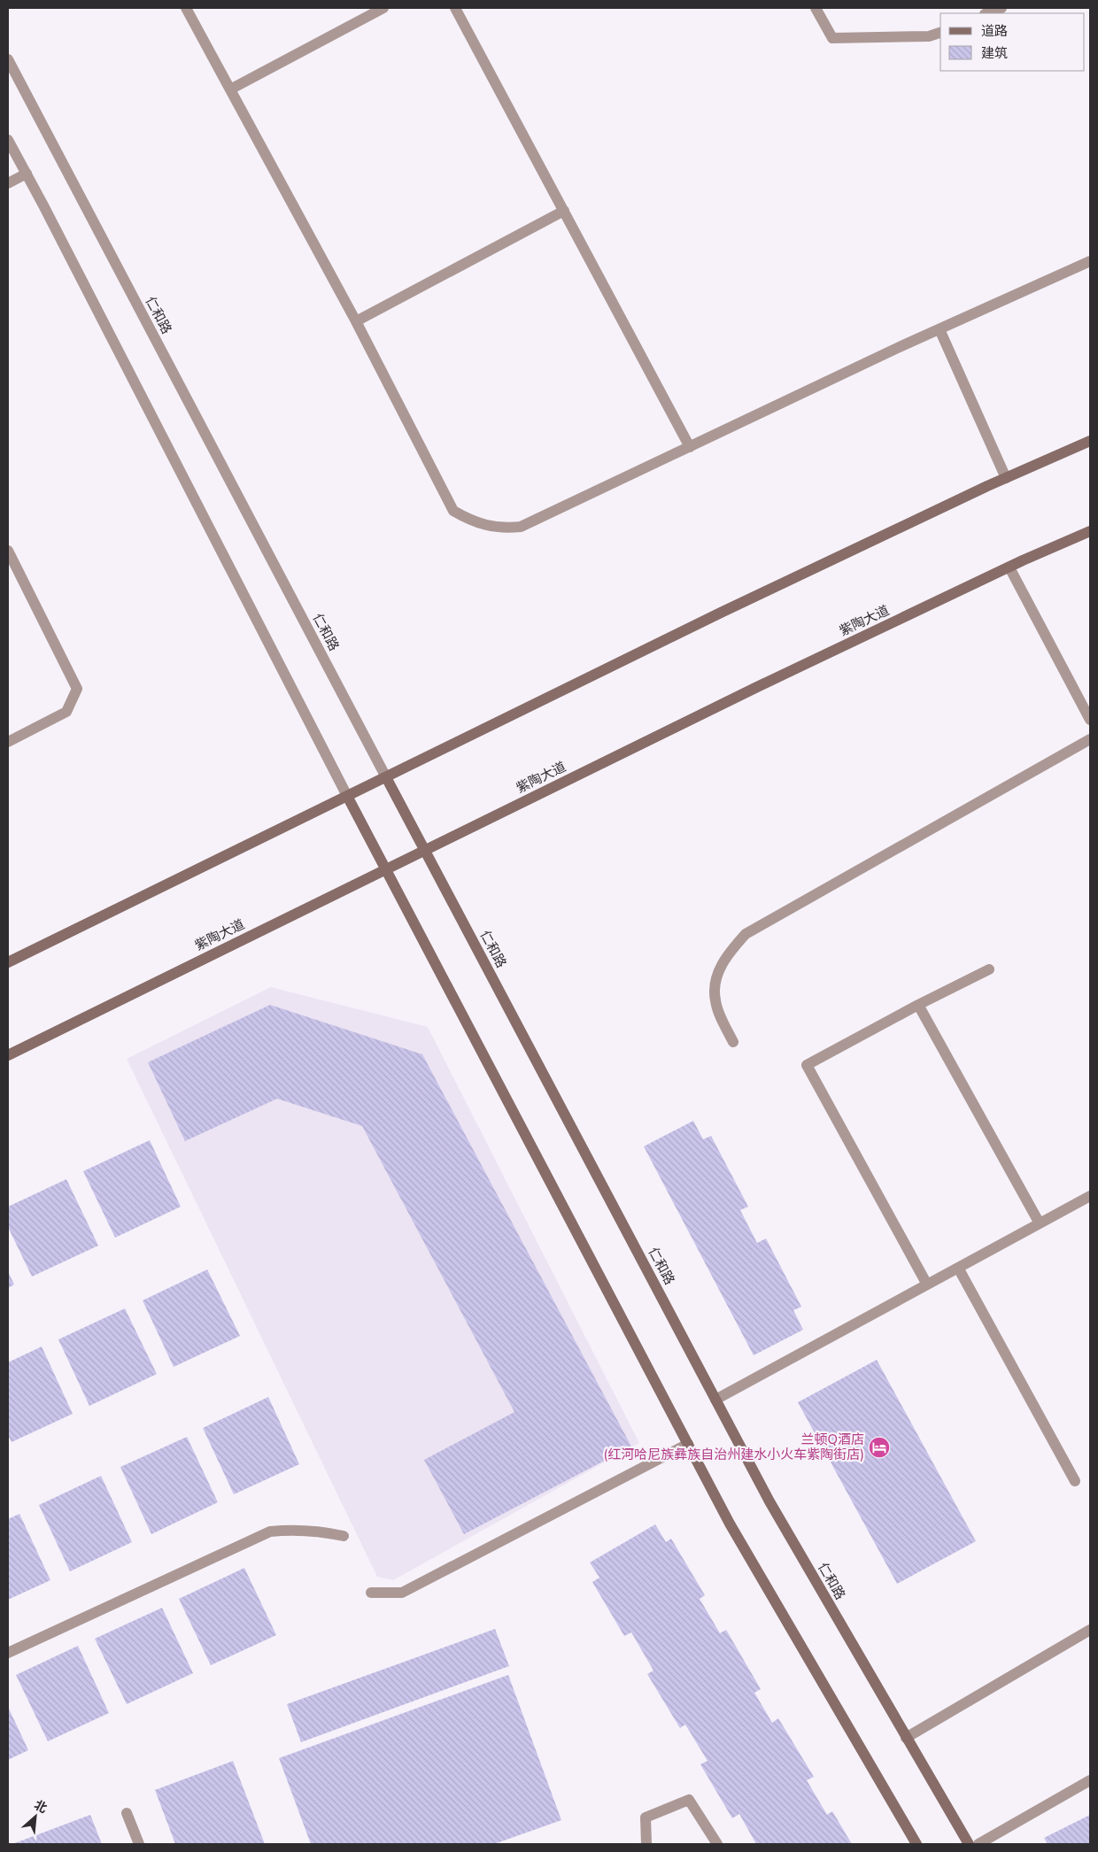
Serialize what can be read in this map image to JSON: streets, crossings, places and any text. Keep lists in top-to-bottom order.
{
  "streets": {
    "main road": ["仁和路", "紫陶大道"]
  },
  "crossings": [
    ["仁和路", "紫陶大道"]
  ],
  "places": {
    "hotel": ["兰顿Q酒店 (红河哈尼族彝族自治州建水小火车紫陶街店)"]
  },
  "legend": ["道路", "建筑"],
  "north": "top right"
}
